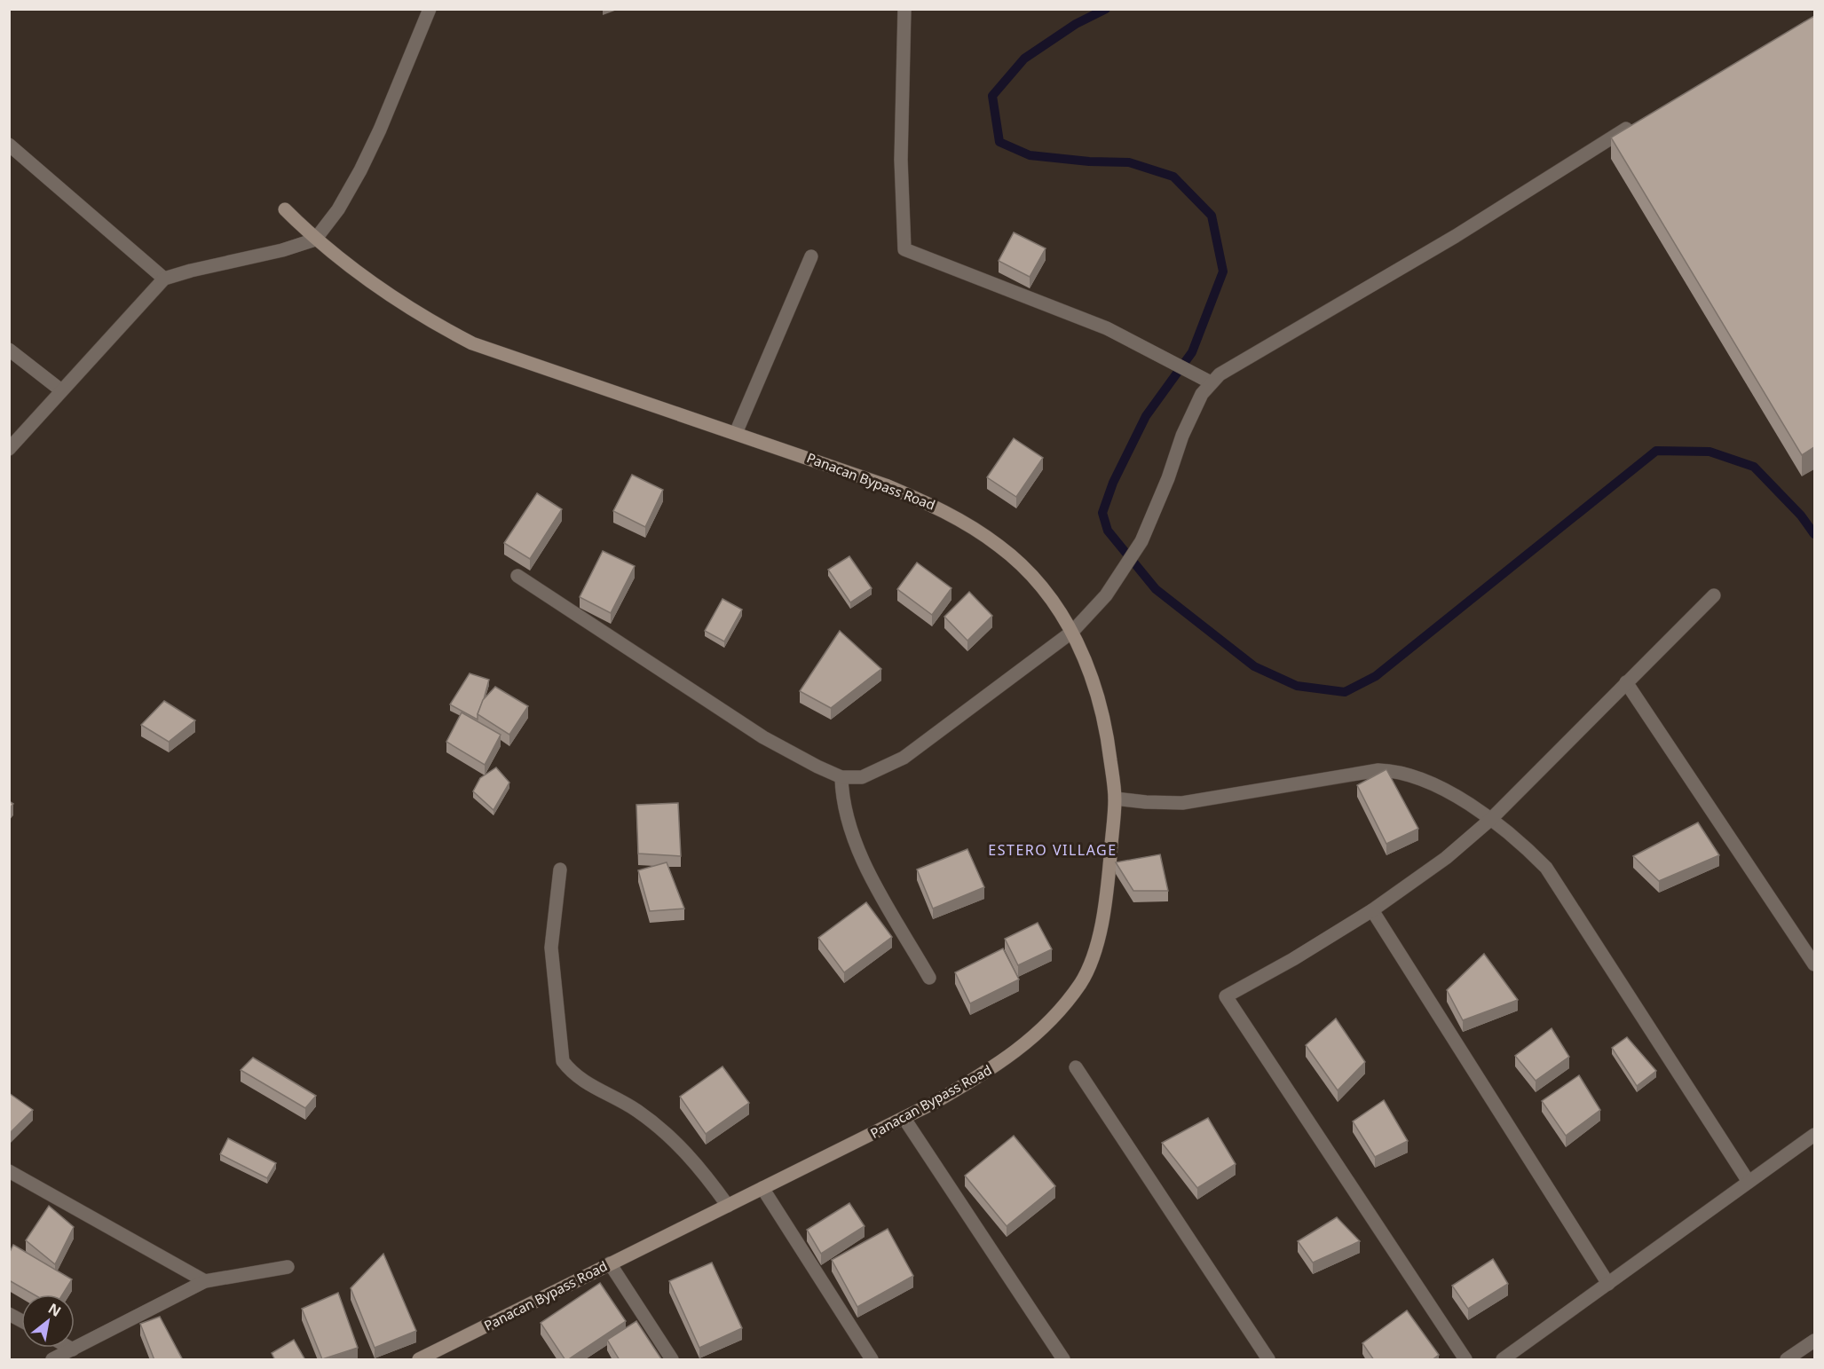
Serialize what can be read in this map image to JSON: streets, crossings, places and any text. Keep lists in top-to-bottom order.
{
  "streets": {
    "main road": ["Panacan Bypass Road"]
  },
  "districts": ["ESTERO VILLAGE"],
  "north": "top right"
}
